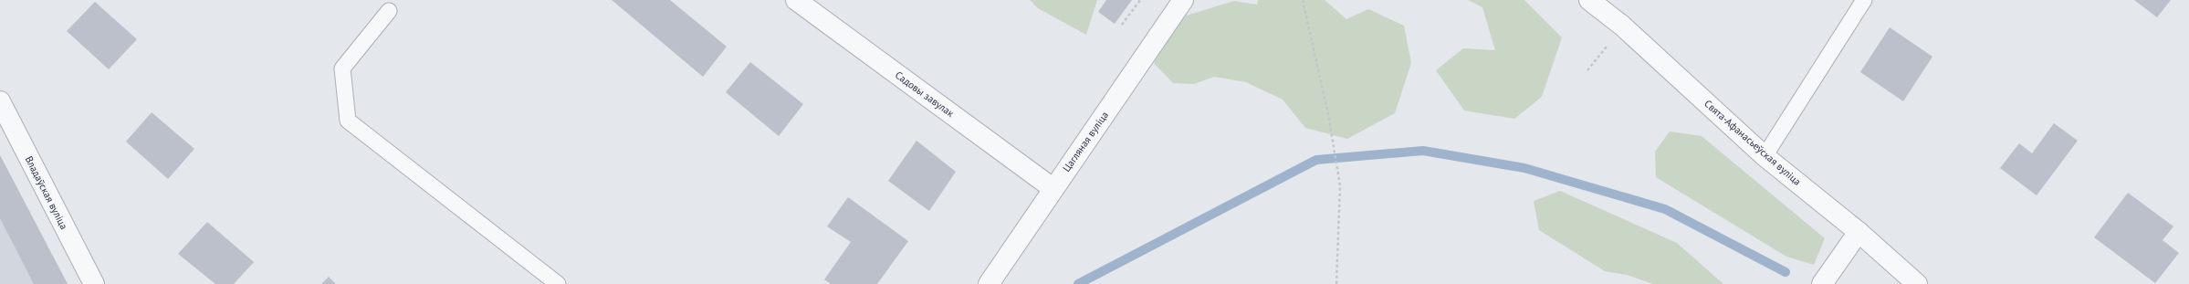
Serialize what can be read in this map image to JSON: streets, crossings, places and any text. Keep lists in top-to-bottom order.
{
  "streets": {
    "street": [
      "Садовы завулак",
      "Цагляная вуліца",
      "Свята-Афанасьеўская вуліца",
      "Владаўская вуліца"
    ]
  },
  "crossings": [
    ["Садовы завулак", "Цагляная вуліца"]
  ]
}
